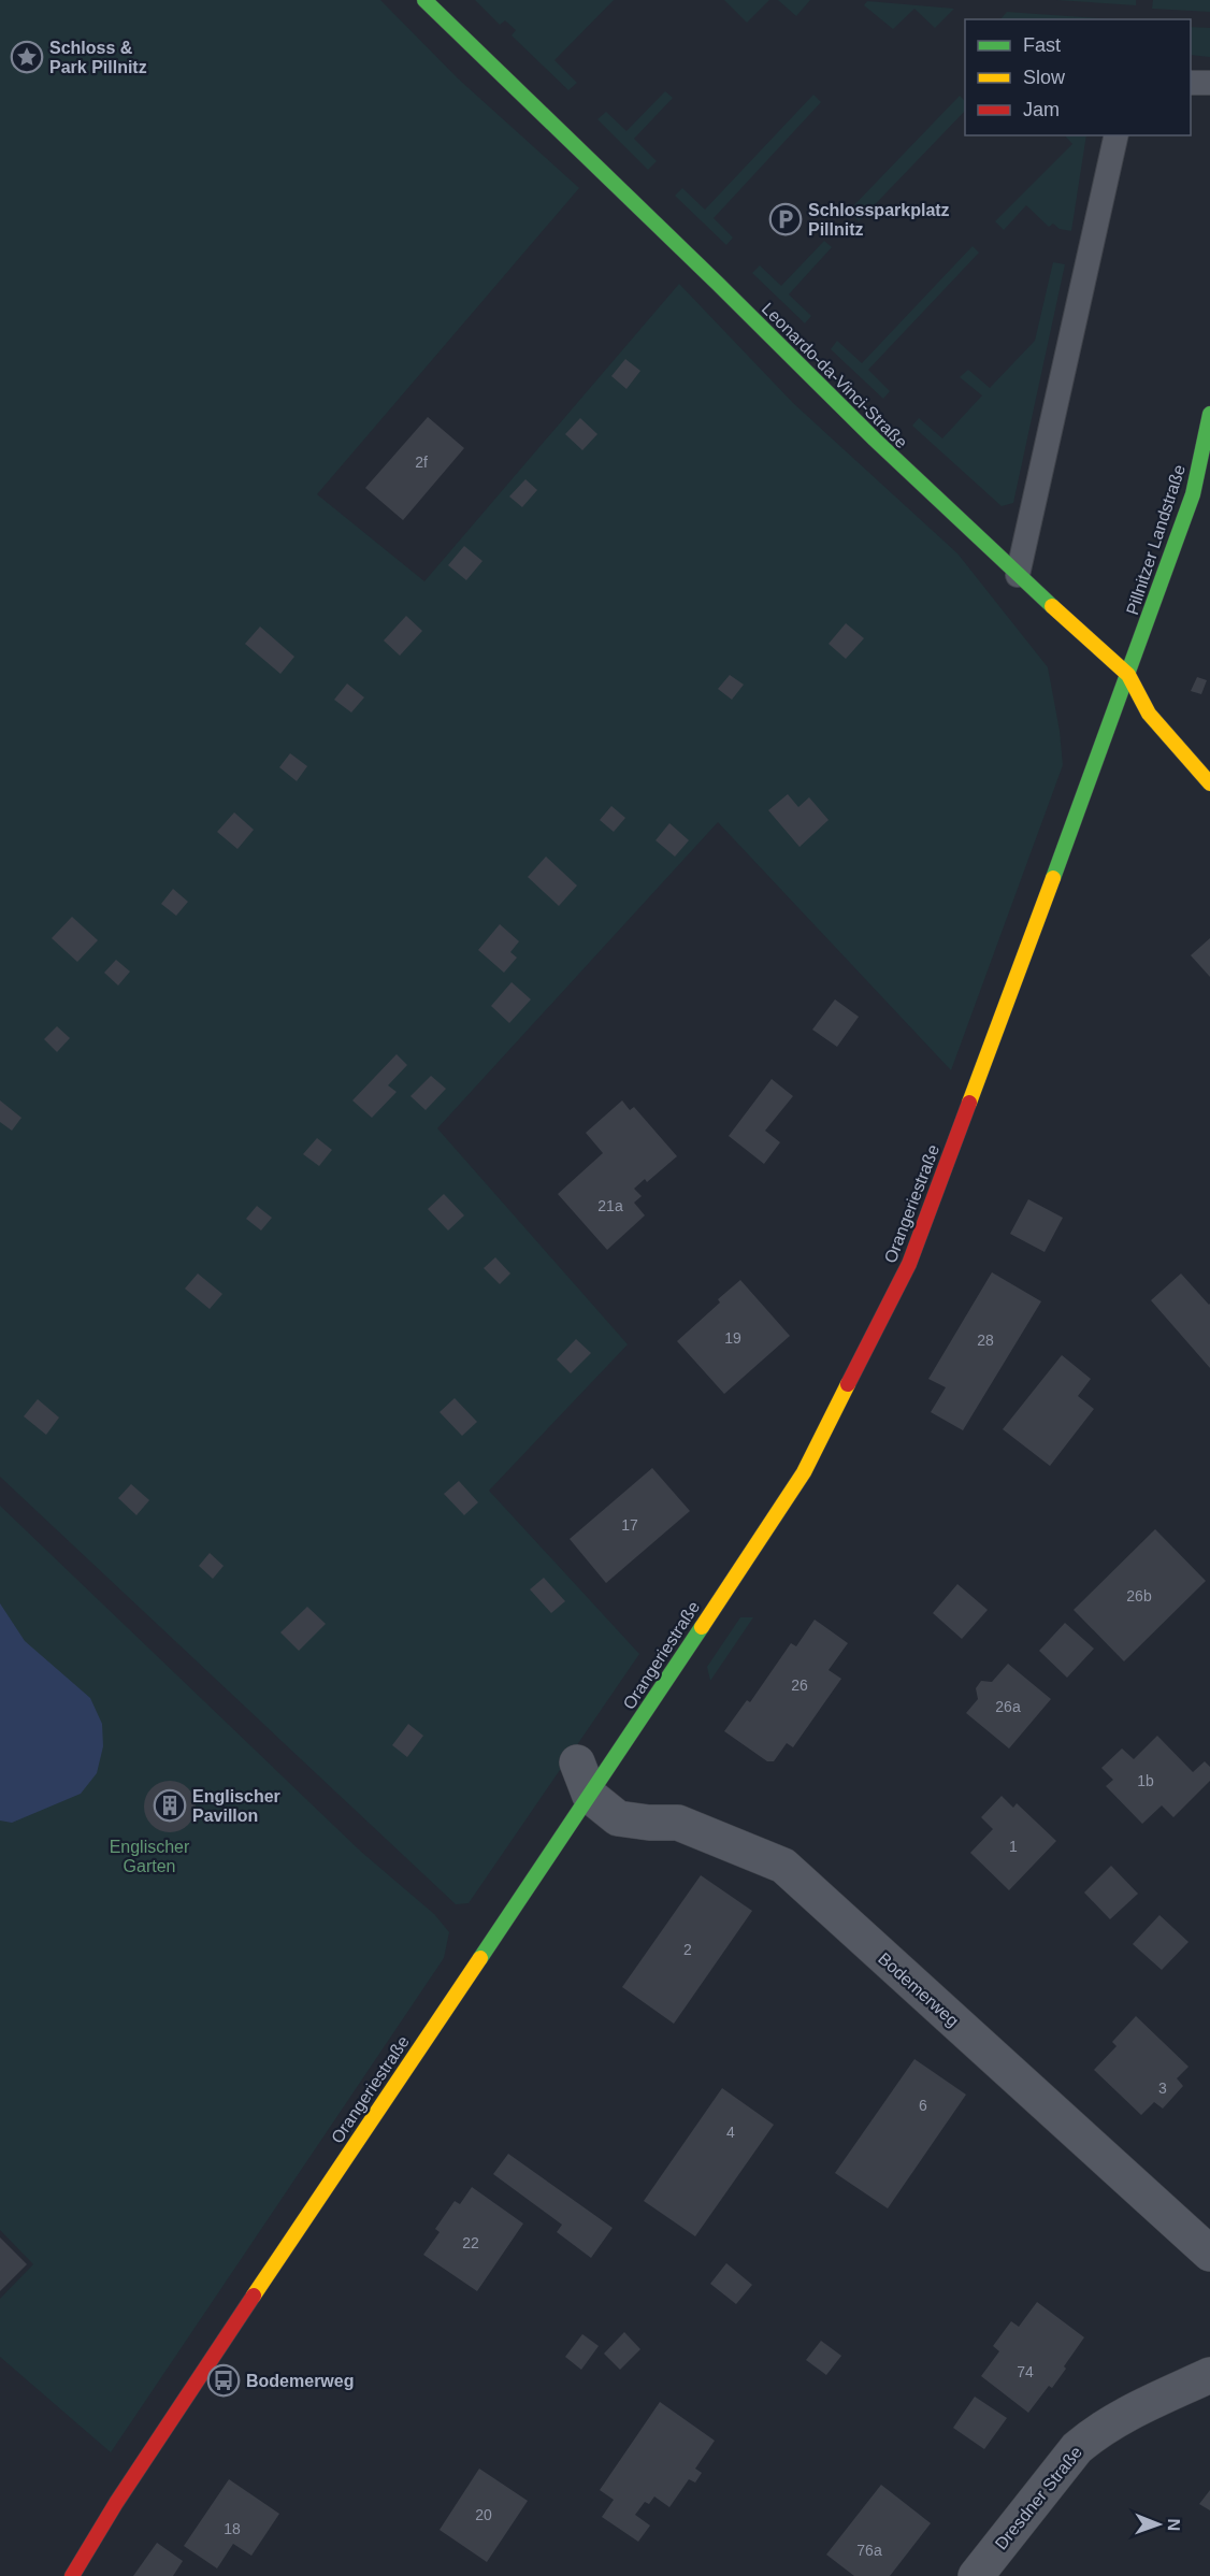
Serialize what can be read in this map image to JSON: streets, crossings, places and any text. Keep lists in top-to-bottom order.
{
  "streets": {
    "main road": ["Leonardo-da-Vinci-Straße", "Pillnitzer Landstraße", "Orangeriestraße"],
    "street": ["Bodemerweg", "Dresdner Straße"]
  },
  "crossings": [
    ["Leonardo-da-Vinci-Straße", "Pillnitzer Landstraße"],
    ["Leonardo-da-Vinci-Straße", "Orangeriestraße"],
    ["Pillnitzer Landstraße", "Orangeriestraße"],
    ["Orangeriestraße", "Bodemerweg"]
  ],
  "parks": ["Englischer Garten"],
  "places": {
    "place": ["Schloss & Park Pillnitz"],
    "parking": ["Schlossparkplatz Pillnitz"],
    "building": ["Englischer Pavillon"],
    "bus stop": ["Bodemerweg"]
  },
  "house_numbers": [
    "2f",
    "21a",
    "19",
    "28",
    "17",
    "26b",
    "26",
    "26a",
    "1b",
    "1",
    "2",
    "3",
    "6",
    "4",
    "22",
    "74",
    "20",
    "18",
    "76a"
  ],
  "legend": ["Fast", "Slow", "Jam"],
  "north": "right"
}
